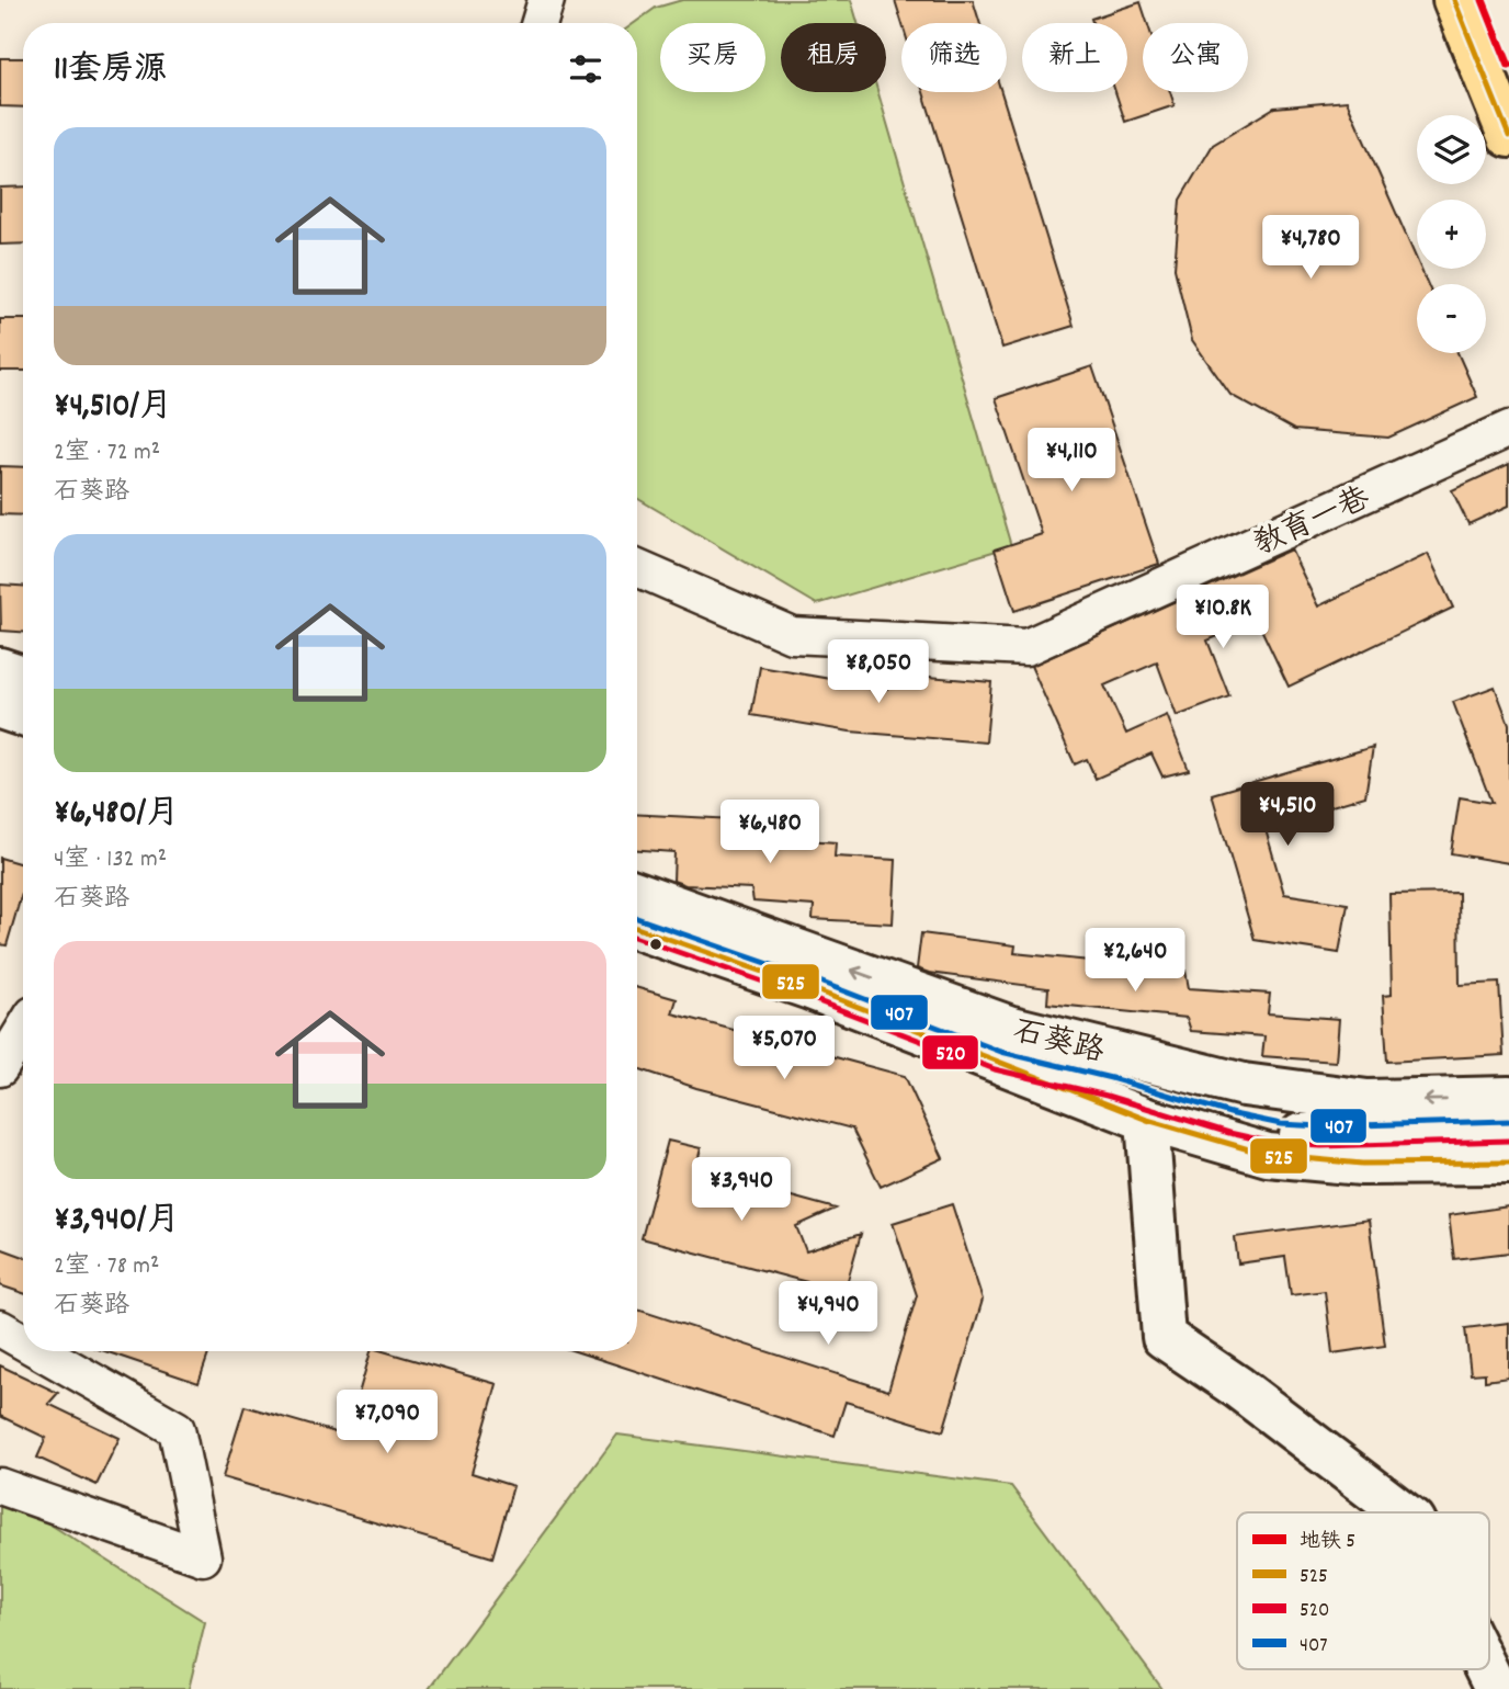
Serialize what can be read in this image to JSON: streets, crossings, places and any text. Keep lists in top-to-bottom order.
{
  "streets": {
    "main road": ["石葵路"],
    "street": ["教育一巷"]
  },
  "lines": [
    "metro line 5",
    "transit line 525",
    "transit line 407",
    "transit line 520"
  ],
  "legend": [
    "地铁 5",
    "525",
    "520",
    "407"
  ],
  "page": {
    "chip": [
      "买房",
      "租房",
      "筛选",
      "新上",
      "公寓"
    ],
    "heading": "11套房源",
    "map_buttons": ["+", "−"],
    "list": [
      {
        "name": "¥4,510/月",
        "note": "2室 · 72 m² · 石葵路"
      },
      {
        "name": "¥6,480/月",
        "note": "4室 · 132 m² · 石葵路"
      },
      {
        "name": "¥3,940/月",
        "note": "2室 · 78 m² · 石葵路"
      }
    ],
    "price": [
      "¥4,780",
      "¥4,110",
      "¥10.8K",
      "¥8,050",
      "¥4,510",
      "¥6,480",
      "¥2,640",
      "¥5,070",
      "¥3,940",
      "¥4,940",
      "¥7,090"
    ]
  }
}
